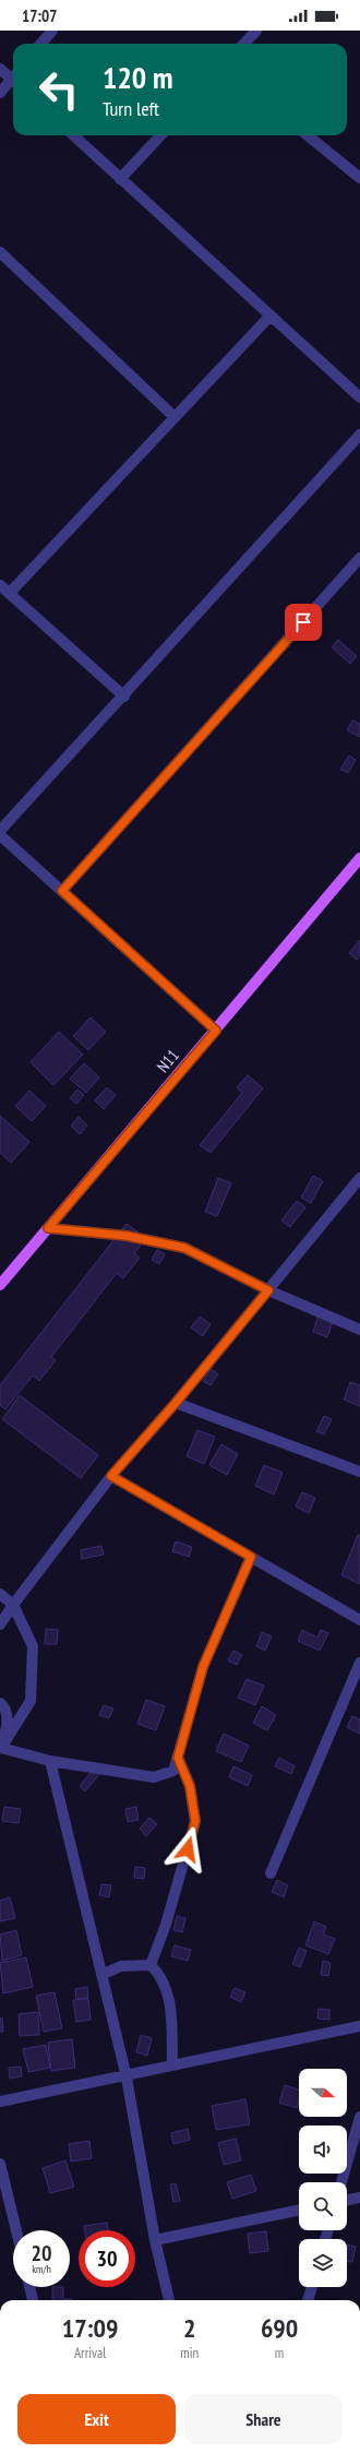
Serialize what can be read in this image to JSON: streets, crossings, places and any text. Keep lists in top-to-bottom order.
{
  "streets": {
    "main road": ["N11"]
  },
  "north": "right",
  "page": {
    "status": "17:07",
    "turn": ["120 m", "Turn left"],
    "speed": "20 km/h",
    "limit": "30",
    "eta": [
      "17:09",
      "Arrival",
      "2",
      "min",
      "690",
      "m"
    ],
    "buttons": ["Exit", "Share"]
  }
}
